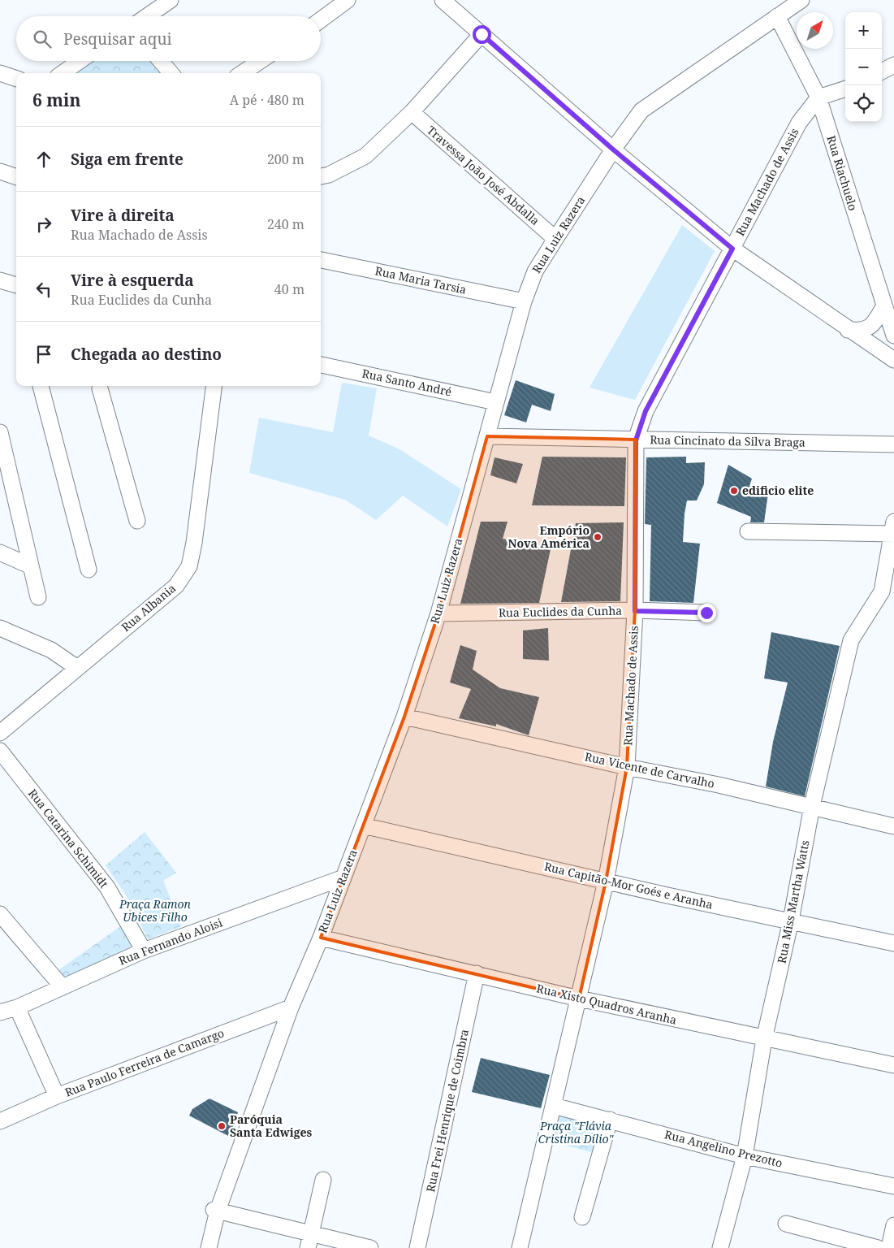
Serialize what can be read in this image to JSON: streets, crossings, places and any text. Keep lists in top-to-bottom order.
{
  "streets": {
    "street": [
      "Rua Riachuelo",
      "Travessa João José Abdalla",
      "Rua Machado de Assis",
      "Rua Luiz Razera",
      "Rua Maria Tarsia",
      "Rua Santo André",
      "Rua Cincinato da Silva Braga",
      "Rua Albania",
      "Rua Euclides da Cunha",
      "Rua Vicente de Carvalho",
      "Rua Catarina Schimidt",
      "Rua Capitão-Mor Goés e Aranha",
      "Rua Miss Martha Watts",
      "Rua Fernando Aloisi",
      "Rua Xisto Quadros Aranha",
      "Rua Paulo Ferreira de Camargo",
      "Rua Frei Henrique de Coimbra",
      "Rua Angelino Prezotto"
    ]
  },
  "crossings": [
    ["Rua Riachuelo", "Rua Machado de Assis"],
    ["Rua Riachuelo", "Rua Luiz Razera"],
    ["Travessa João José Abdalla", "Rua Luiz Razera"],
    ["Rua Machado de Assis", "Rua Cincinato da Silva Braga"],
    ["Rua Machado de Assis", "Rua Euclides da Cunha"],
    ["Rua Machado de Assis", "Rua Vicente de Carvalho"],
    ["Rua Machado de Assis", "Rua Capitão-Mor Goés e Aranha"],
    ["Rua Machado de Assis", "Rua Xisto Quadros Aranha"],
    ["Rua Machado de Assis", "Rua Angelino Prezotto"],
    ["Rua Luiz Razera", "Rua Maria Tarsia"],
    ["Rua Luiz Razera", "Rua Santo André"],
    ["Rua Luiz Razera", "Rua Cincinato da Silva Braga"],
    ["Rua Luiz Razera", "Rua Euclides da Cunha"],
    ["Rua Luiz Razera", "Rua Vicente de Carvalho"],
    ["Rua Luiz Razera", "Rua Capitão-Mor Goés e Aranha"],
    ["Rua Luiz Razera", "Rua Fernando Aloisi"],
    ["Rua Luiz Razera", "Rua Xisto Quadros Aranha"],
    ["Rua Luiz Razera", "Rua Paulo Ferreira de Camargo"],
    ["Rua Vicente de Carvalho", "Rua Miss Martha Watts"],
    ["Rua Catarina Schimidt", "Rua Fernando Aloisi"],
    ["Rua Capitão-Mor Goés e Aranha", "Rua Miss Martha Watts"],
    ["Rua Miss Martha Watts", "Rua Xisto Quadros Aranha"],
    ["Rua Miss Martha Watts", "Rua Angelino Prezotto"],
    ["Rua Xisto Quadros Aranha", "Rua Frei Henrique de Coimbra"]
  ],
  "parks": ["Praça Ramon Ubices Filho", "Praça \"Flávia Cristina Dílio\""],
  "places": ["edificio elite", "Empório Nova América", "Paróquia Santa Edwiges"],
  "north": "top right",
  "page": {
    "map_buttons": ["+", "−"],
    "search": "Pesquisar aqui",
    "heading": ["6 min", "A pé · 480 m"],
    "list": [
      ["Siga em frente", "200 m"],
      ["Vire à direita", "Rua Machado de Assis", "240 m"],
      ["Vire à esquerda", "Rua Euclides da Cunha", "40 m"],
      "Chegada ao destino"
    ]
  }
}
